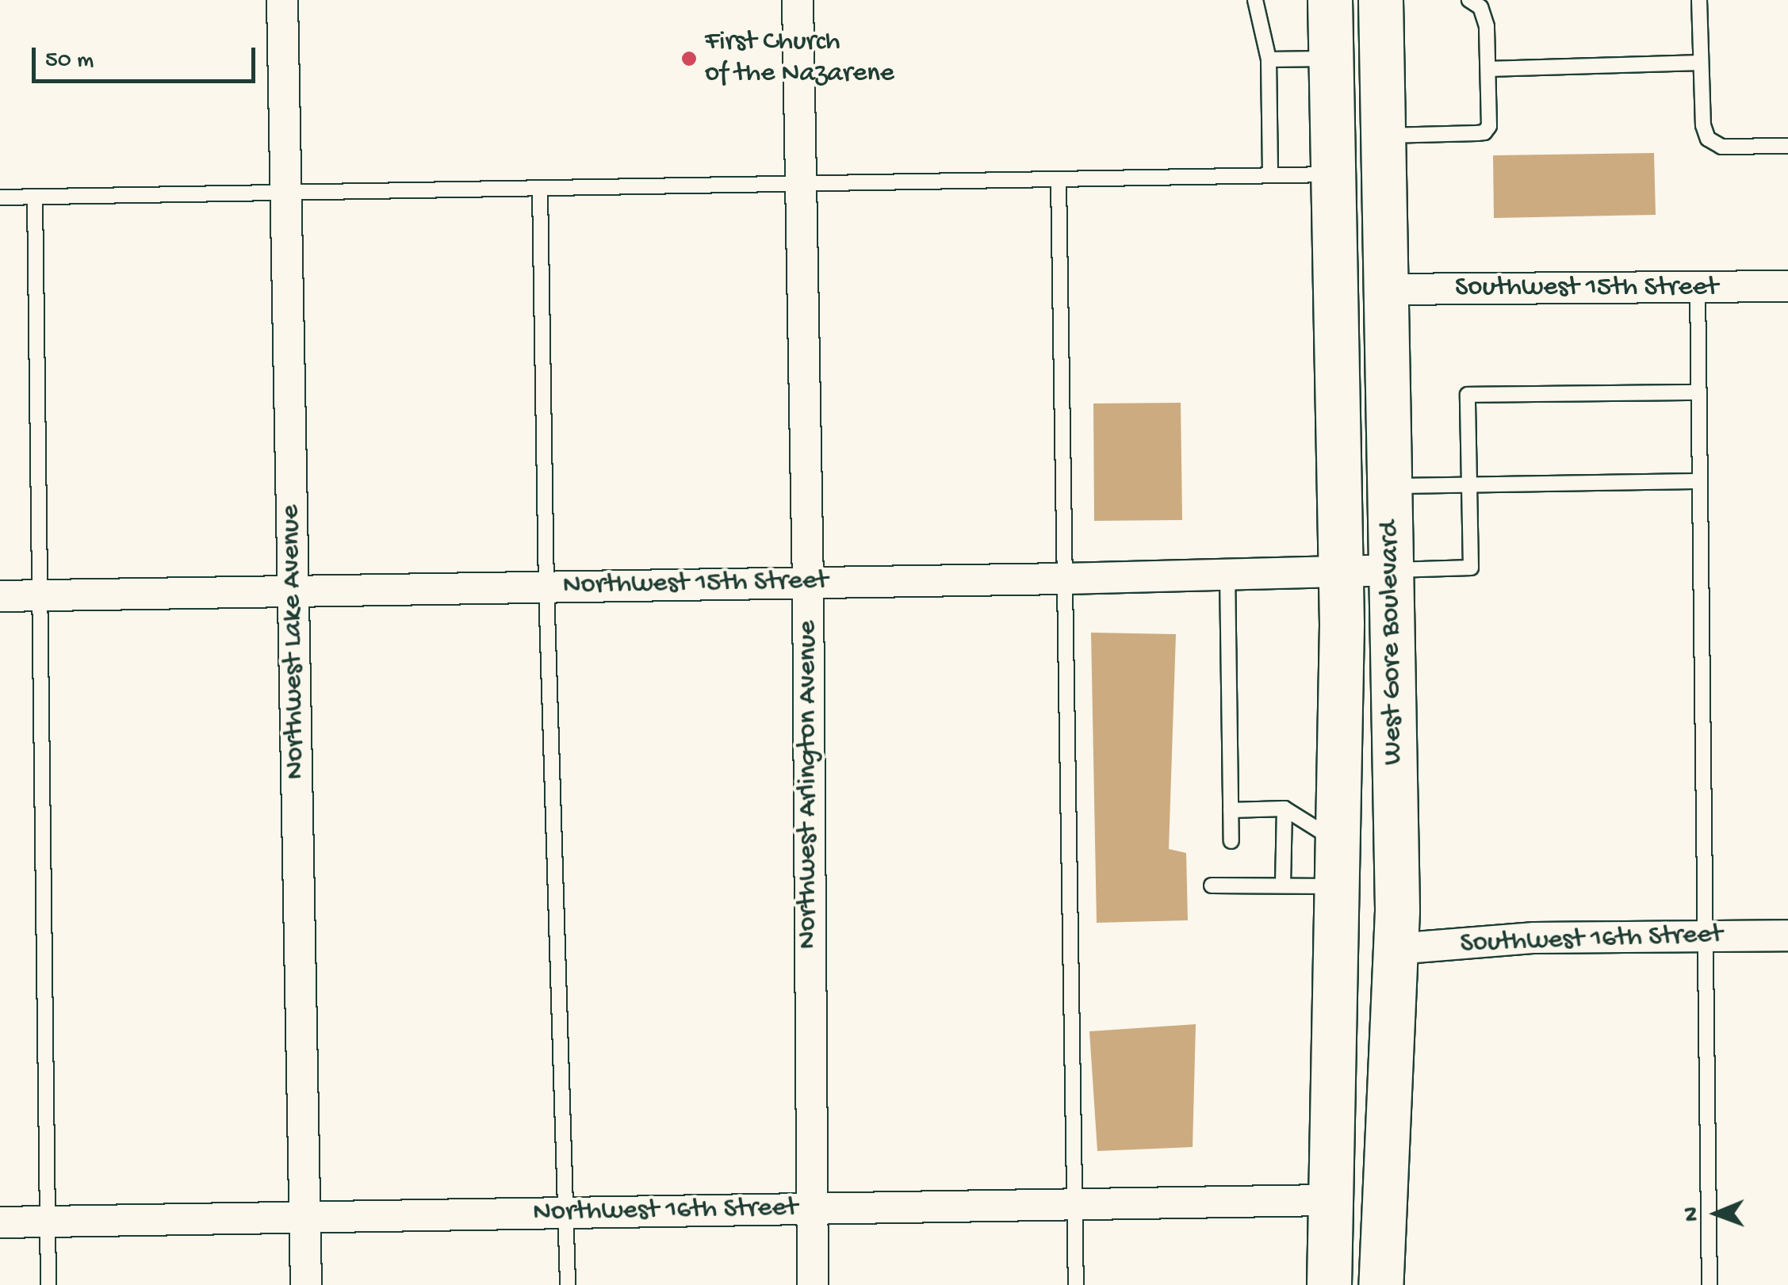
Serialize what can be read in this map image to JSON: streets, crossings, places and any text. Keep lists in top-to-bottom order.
{
  "streets": {
    "main road": ["West Gore Boulevard"],
    "street": [
      "Southwest 15th Street",
      "Northwest 15th Street",
      "Northwest Lake Avenue",
      "Northwest Arlington Avenue",
      "Southwest 16th Street",
      "Northwest 16th Street"
    ]
  },
  "crossings": [
    ["Southwest 15th Street", "West Gore Boulevard"],
    ["Northwest 15th Street", "Northwest Lake Avenue"],
    ["Northwest 15th Street", "West Gore Boulevard"],
    ["Northwest 15th Street", "Northwest Arlington Avenue"],
    ["Northwest Lake Avenue", "Northwest 16th Street"],
    ["West Gore Boulevard", "Southwest 16th Street"],
    ["West Gore Boulevard", "Northwest 16th Street"],
    ["Northwest Arlington Avenue", "Northwest 16th Street"]
  ],
  "places": ["First Church of the Nazarene"],
  "scale_bar": "50 m",
  "north": "left"
}
